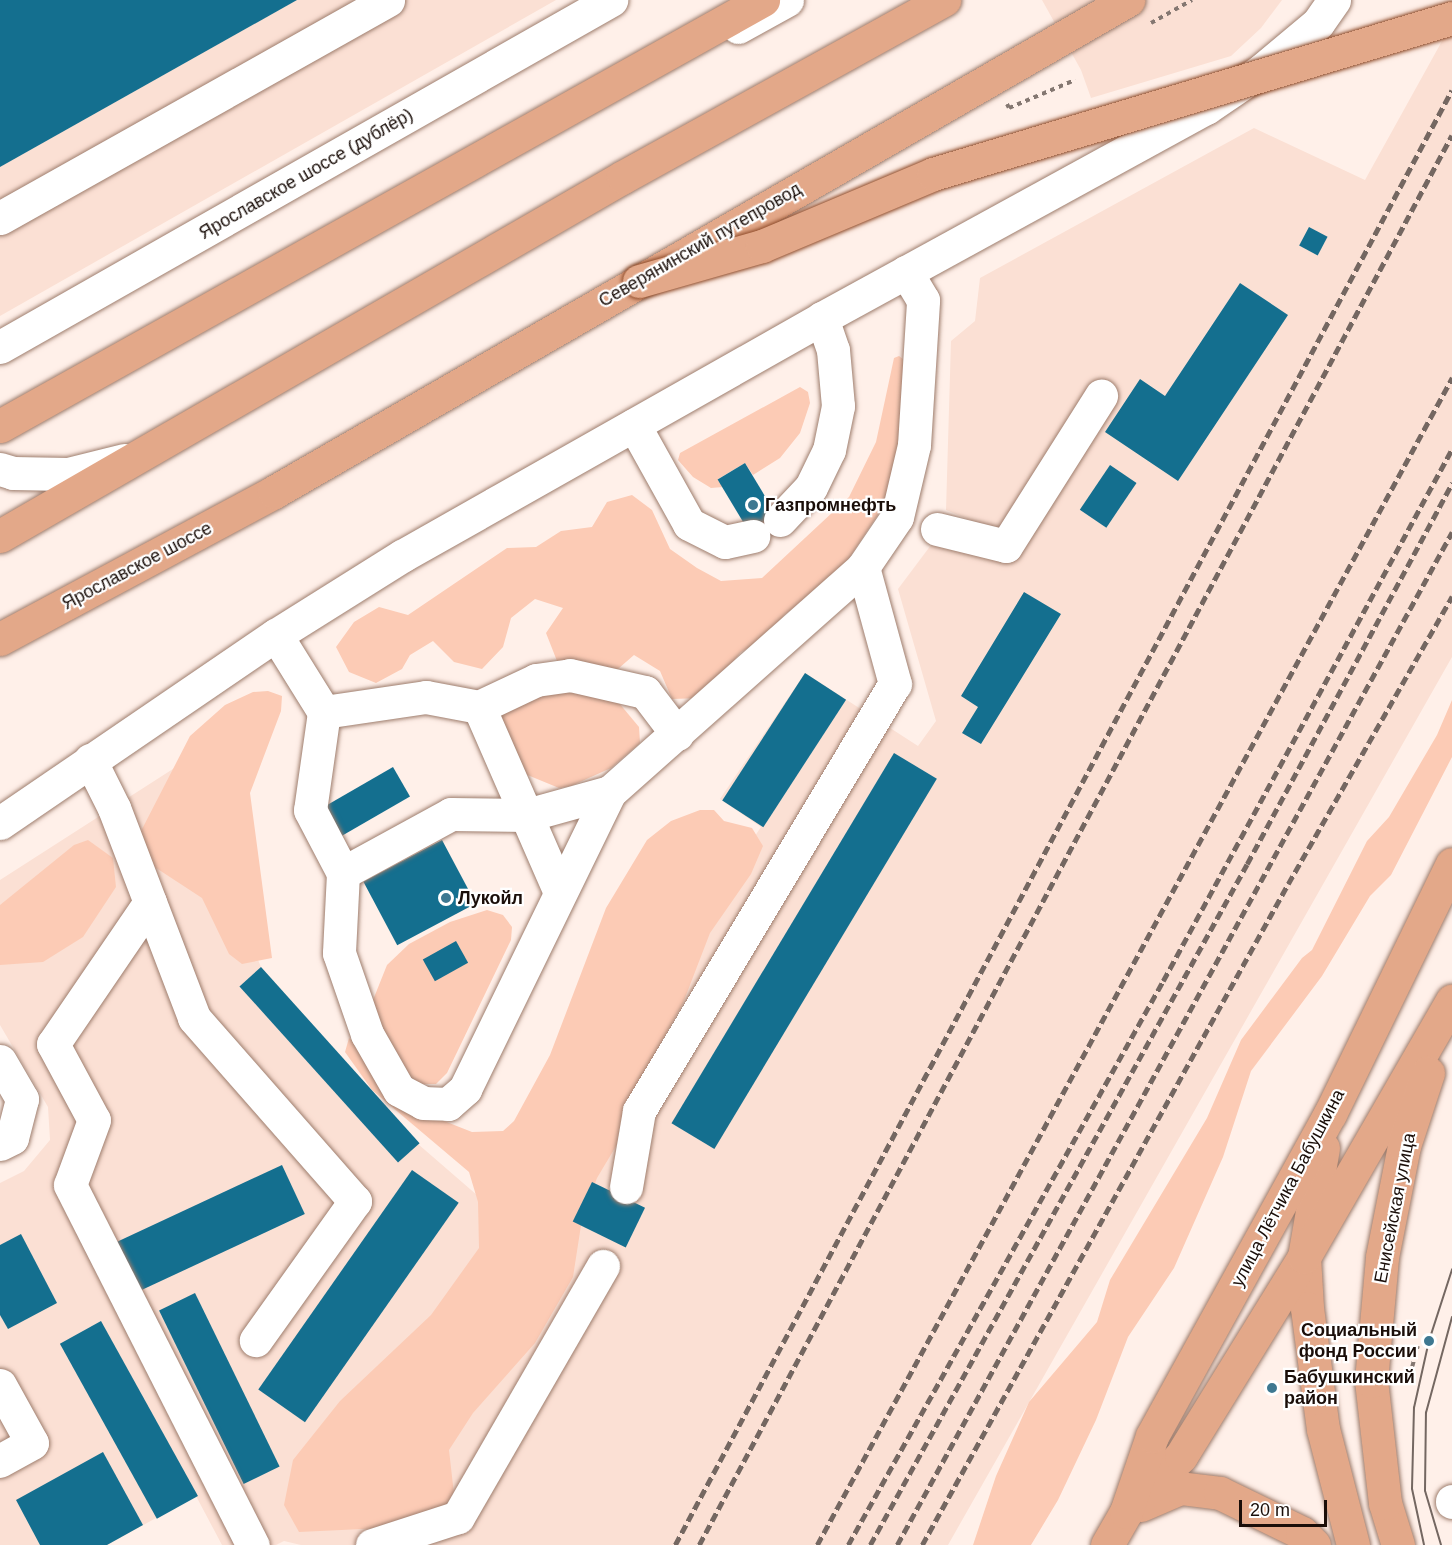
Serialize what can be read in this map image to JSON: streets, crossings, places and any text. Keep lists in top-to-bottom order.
{
  "streets": {
    "main road": [
      "Северянинский путепровод",
      "Ярославское шоссе",
      "улица Лётчика Бабушкина",
      "Енисейская улица"
    ],
    "street": ["Ярославское шоссе (дублёр)"]
  },
  "crossings": [
    ["Северянинский путепровод", "Ярославское шоссе"],
    ["улица Лётчика Бабушкина", "Енисейская улица"]
  ],
  "places": [
    "Газпромнефть",
    "Лукойл",
    "Социальный фонд России",
    "Бабушкинский район"
  ],
  "scale_bar": "20 m"
}
